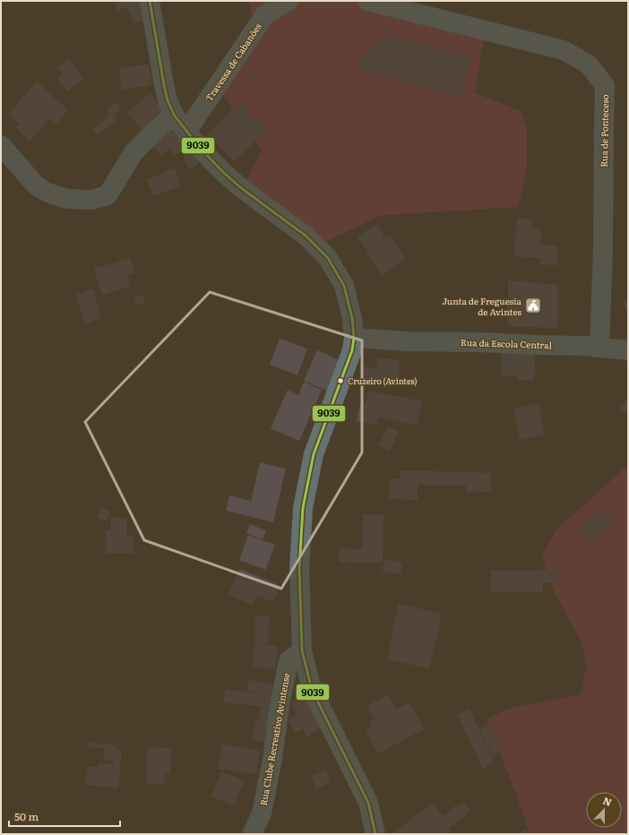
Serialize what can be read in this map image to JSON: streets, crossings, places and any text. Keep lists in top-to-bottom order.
{
  "streets": {
    "street": [
      "Travessa de Cabanões",
      "Rua de Ponteceso",
      "Rua da Escola Central",
      "Rua Clube Recreativo Avintense"
    ]
  },
  "crossings": [
    ["Rua de Ponteceso", "Rua da Escola Central"]
  ],
  "places": {
    "public building": ["Junta de Freguesia de Avintes"],
    "other": ["Cruzeiro (Avintes)"]
  },
  "lines": ["transit line 9039"],
  "scale_bar": "50 m",
  "north": "top"
}
